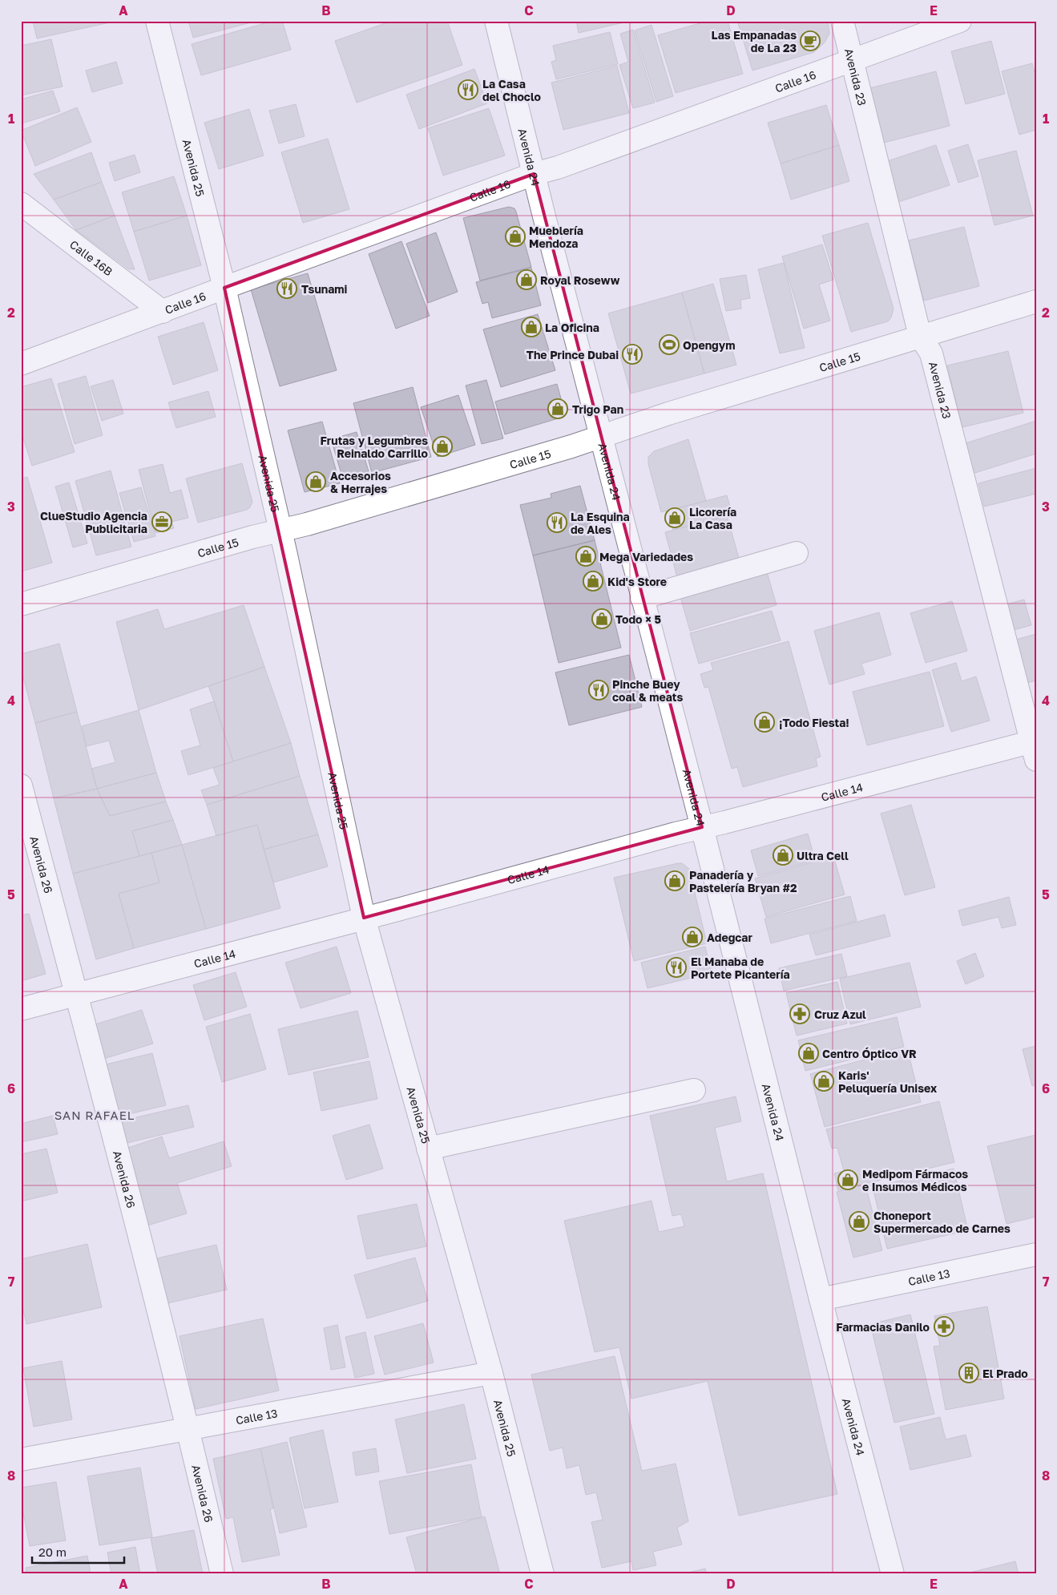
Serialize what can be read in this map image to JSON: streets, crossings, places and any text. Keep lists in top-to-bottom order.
{
  "streets": {
    "street": [
      "Avenida 23",
      "Calle 16",
      "Avenida 24",
      "Avenida 25",
      "Calle 16B",
      "Calle 15",
      "Calle 14",
      "Avenida 26",
      "Calle 13"
    ]
  },
  "crossings": [
    ["Avenida 23", "Calle 16"],
    ["Avenida 23", "Calle 15"],
    ["Avenida 23", "Calle 14"],
    ["Calle 16", "Avenida 24"],
    ["Calle 16", "Avenida 25"],
    ["Calle 16", "Calle 16B"],
    ["Avenida 24", "Calle 15"],
    ["Avenida 24", "Calle 14"],
    ["Avenida 24", "Calle 13"],
    ["Avenida 25", "Calle 15"],
    ["Avenida 25", "Calle 14"],
    ["Avenida 25", "Calle 13"],
    ["Calle 14", "Avenida 26"],
    ["Avenida 26", "Calle 13"]
  ],
  "districts": ["SAN RAFAEL"],
  "places": {
    "cafe": ["Las Empanadas de La 23"],
    "restaurant": [
      "La Casa del Choclo",
      "Tsunami",
      "The Prince Dubai",
      "La Esquina de Ales",
      "Pinche Buey coal & meats",
      "El Manaba de Portete Picantería"
    ],
    "shop": [
      "Mueblería Mendoza",
      "Royal Roseww",
      "La Oficina",
      "Trigo Pan",
      "Frutas y Legumbres Reinaldo Carrillo",
      "Accesorios & Herrajes",
      "Licorería La Casa",
      "Mega Variedades",
      "Kid's Store",
      "Todo × 5",
      "¡Todo Fiesta!",
      "Ultra Cell",
      "Panadería y Pastelería Bryan #2",
      "Adegcar",
      "Centro Óptico VR",
      "Karis' Peluquería Unisex",
      "Medipom Fármacos e Insumos Médicos",
      "Choneport Supermercado de Carnes"
    ],
    "sports": ["Opengym"],
    "office": ["ClueStudio Agencia Publicitaria"],
    "pharmacy": ["Cruz Azul", "Farmacias Danilo"],
    "building": ["El Prado"]
  },
  "scale_bar": "20 m",
  "grid": {
    "columns": [
      "A",
      "B",
      "C",
      "D",
      "E"
    ],
    "rows": [
      "1",
      "2",
      "3",
      "4",
      "5",
      "6",
      "7",
      "8"
    ]
  }
}
